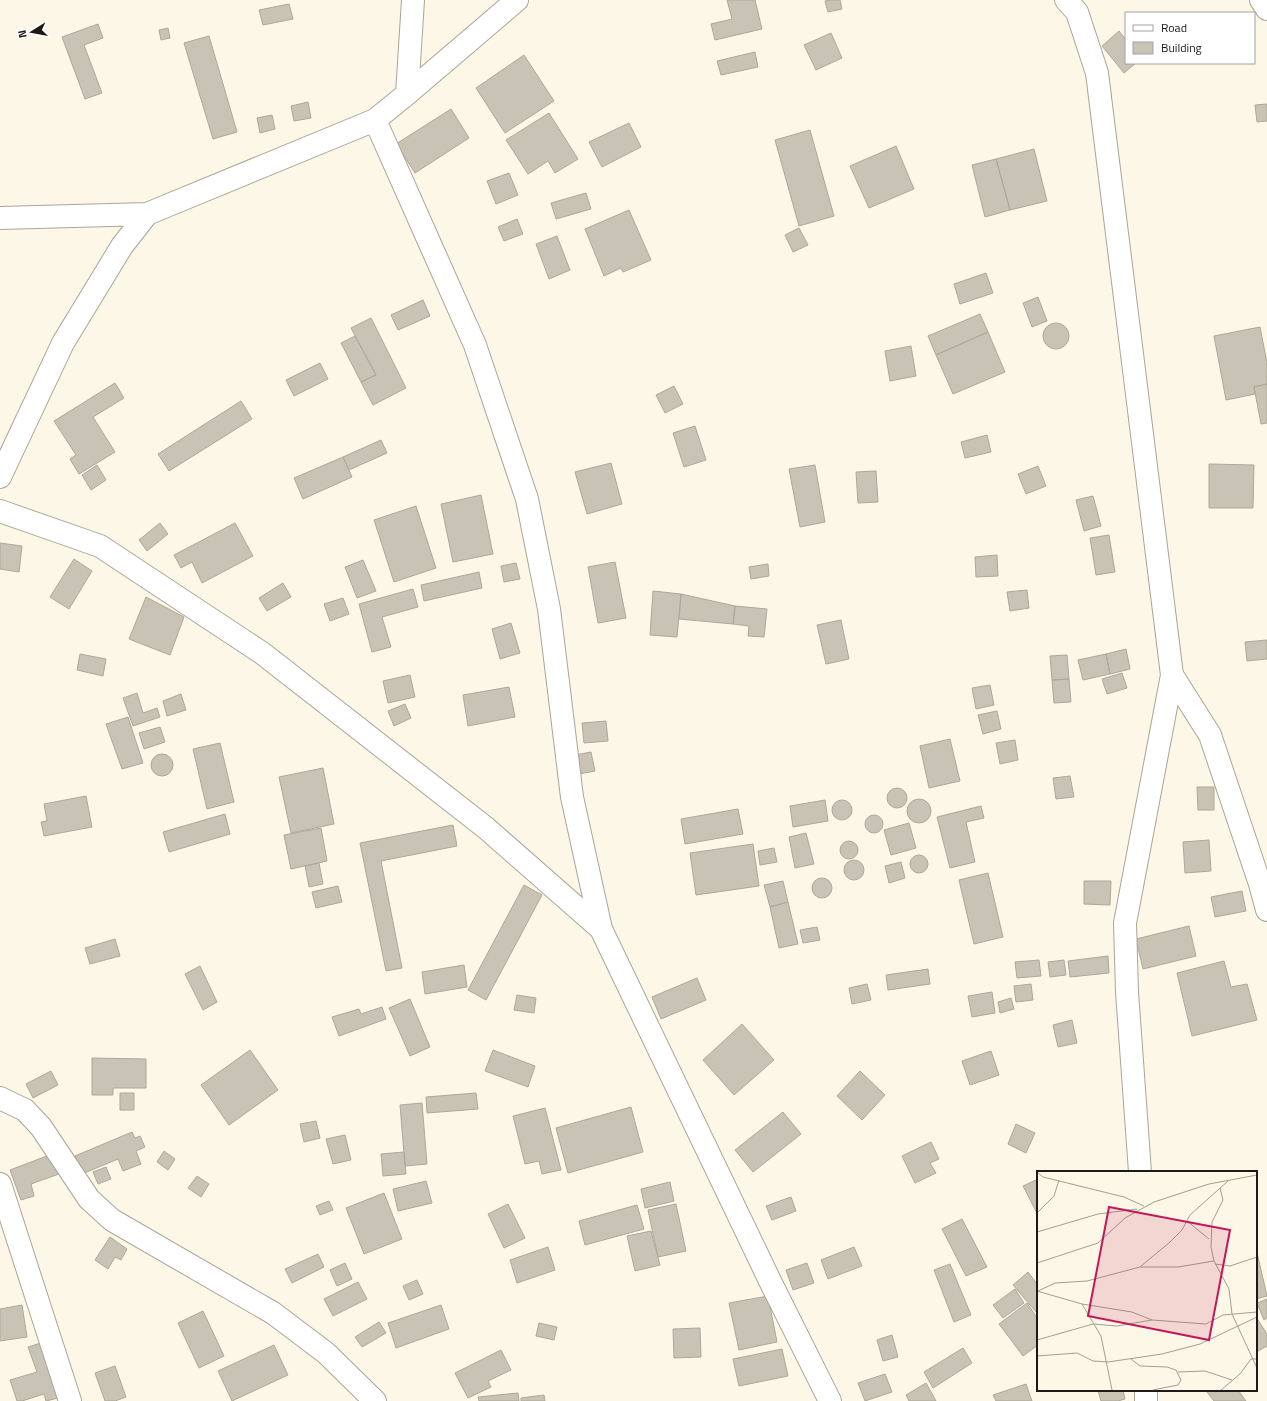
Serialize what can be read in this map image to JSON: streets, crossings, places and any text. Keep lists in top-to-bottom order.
{
  "legend": ["Road", "Building"],
  "north": "left"
}
